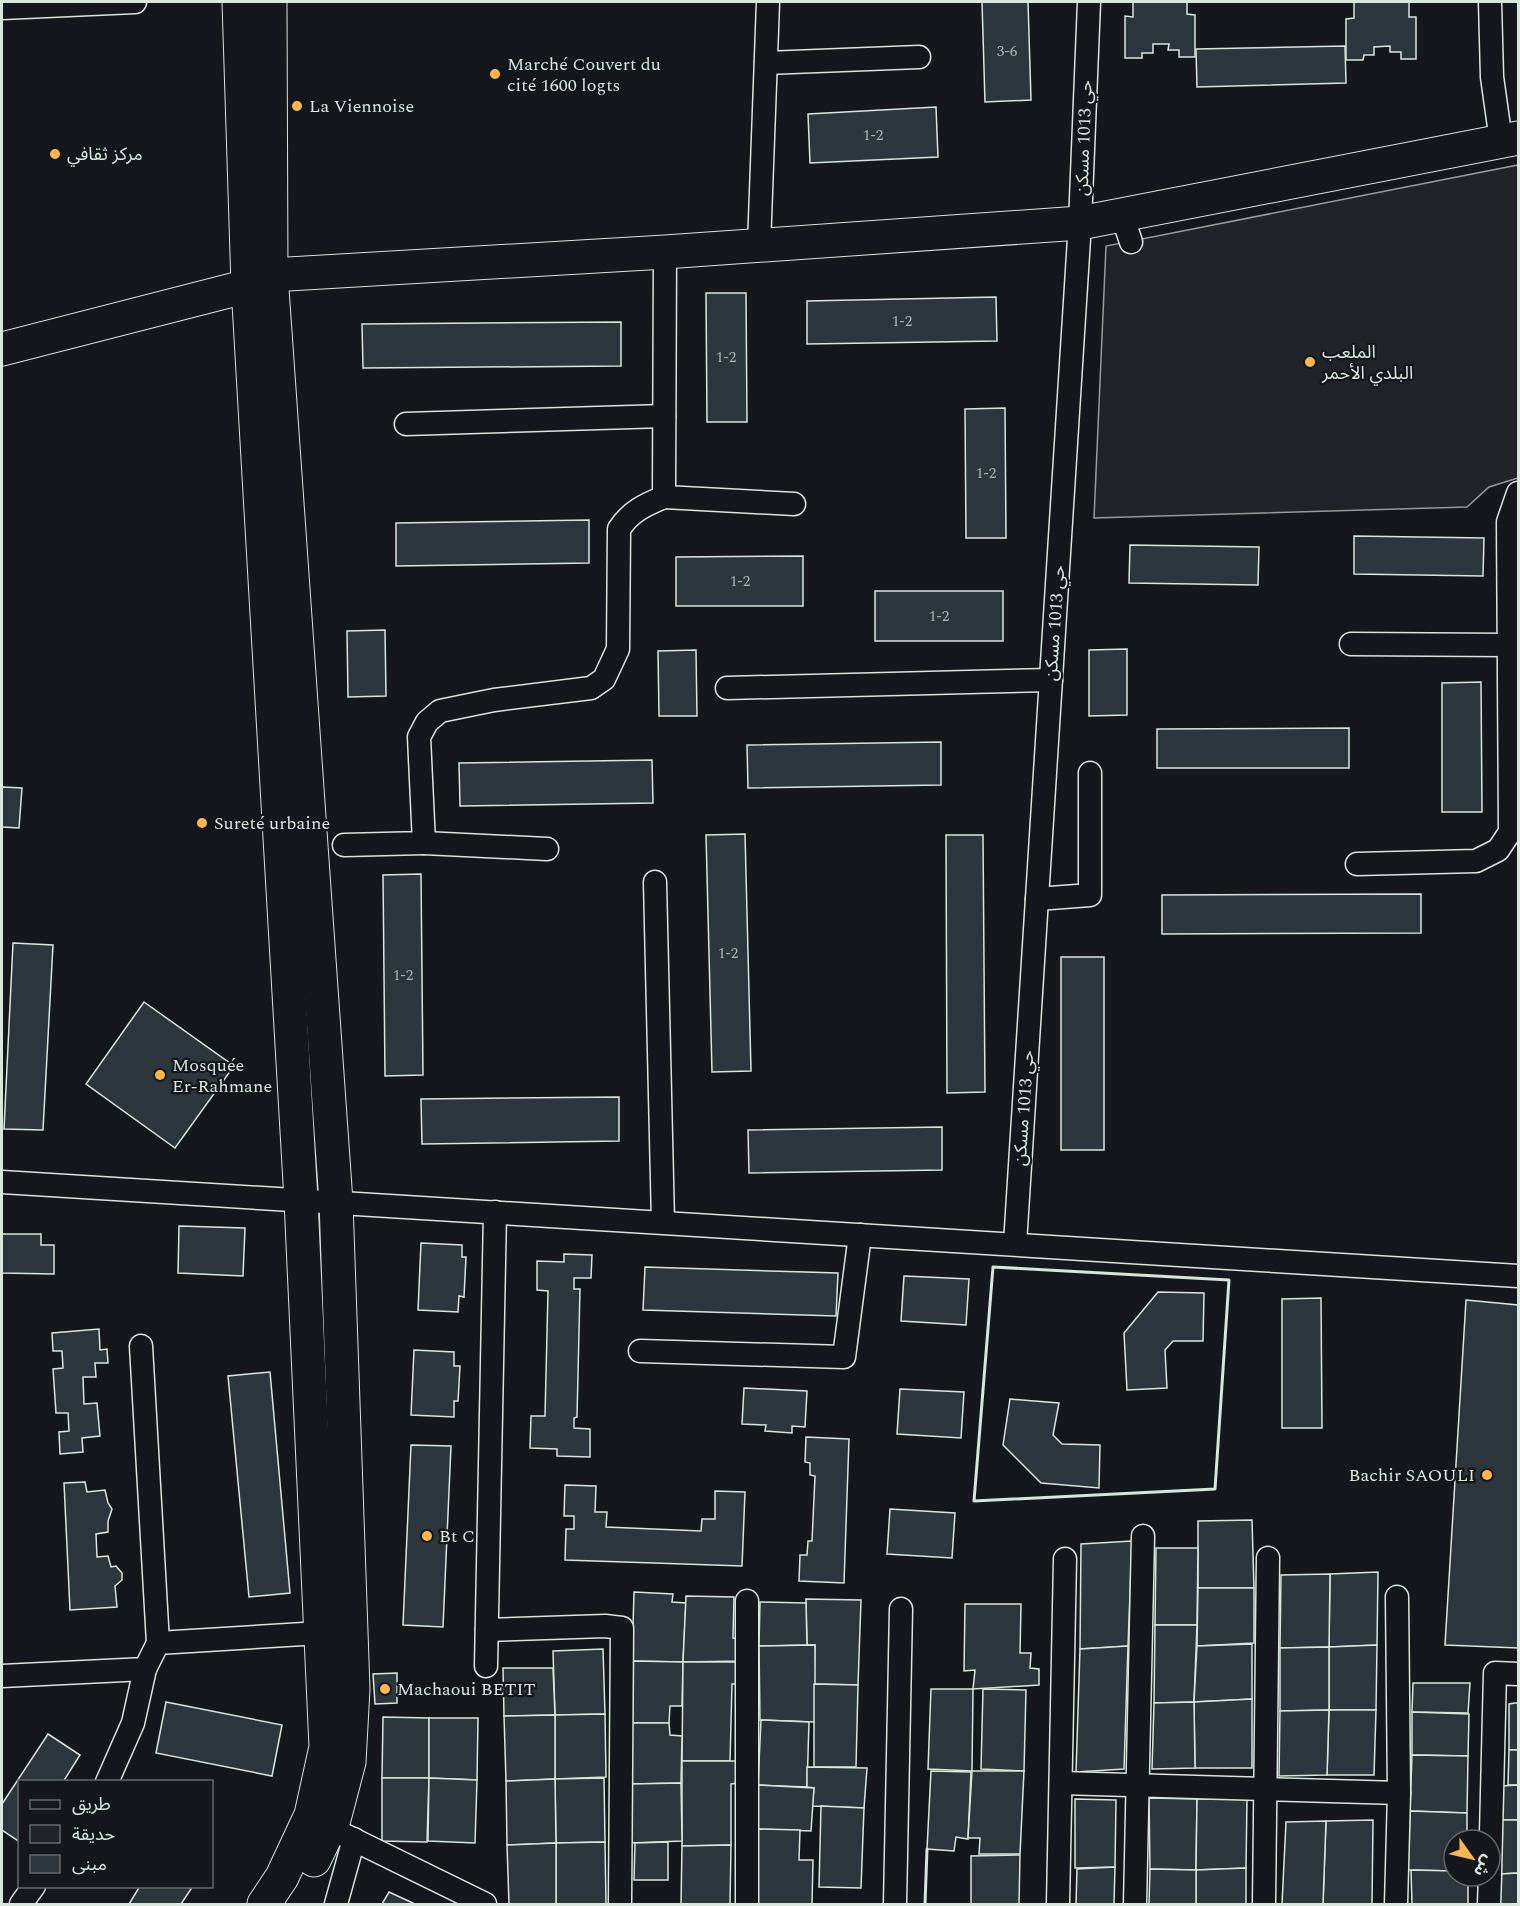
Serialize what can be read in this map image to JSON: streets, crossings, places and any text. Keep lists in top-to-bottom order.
{
  "streets": {
    "street": ["حي 1013 مسكن"]
  },
  "places": [
    "Marché Couvert du cité 1600 logts",
    "La Viennoise",
    "مركز ثقافي",
    "الملعب البلدي الأحمر",
    "Sureté urbaine",
    "Mosquée Er-Rahmane",
    "Bachir SAOULI",
    "Bt C",
    "Machaoui BETIT"
  ],
  "house_numbers": [
    "3-6",
    "1-2",
    "1-2",
    "1-2",
    "1-2",
    "1-2",
    "1-2",
    "1-2",
    "1-2"
  ],
  "legend": ["طريق", "حديقة", "مبنى"],
  "north": "bottom right"
}
